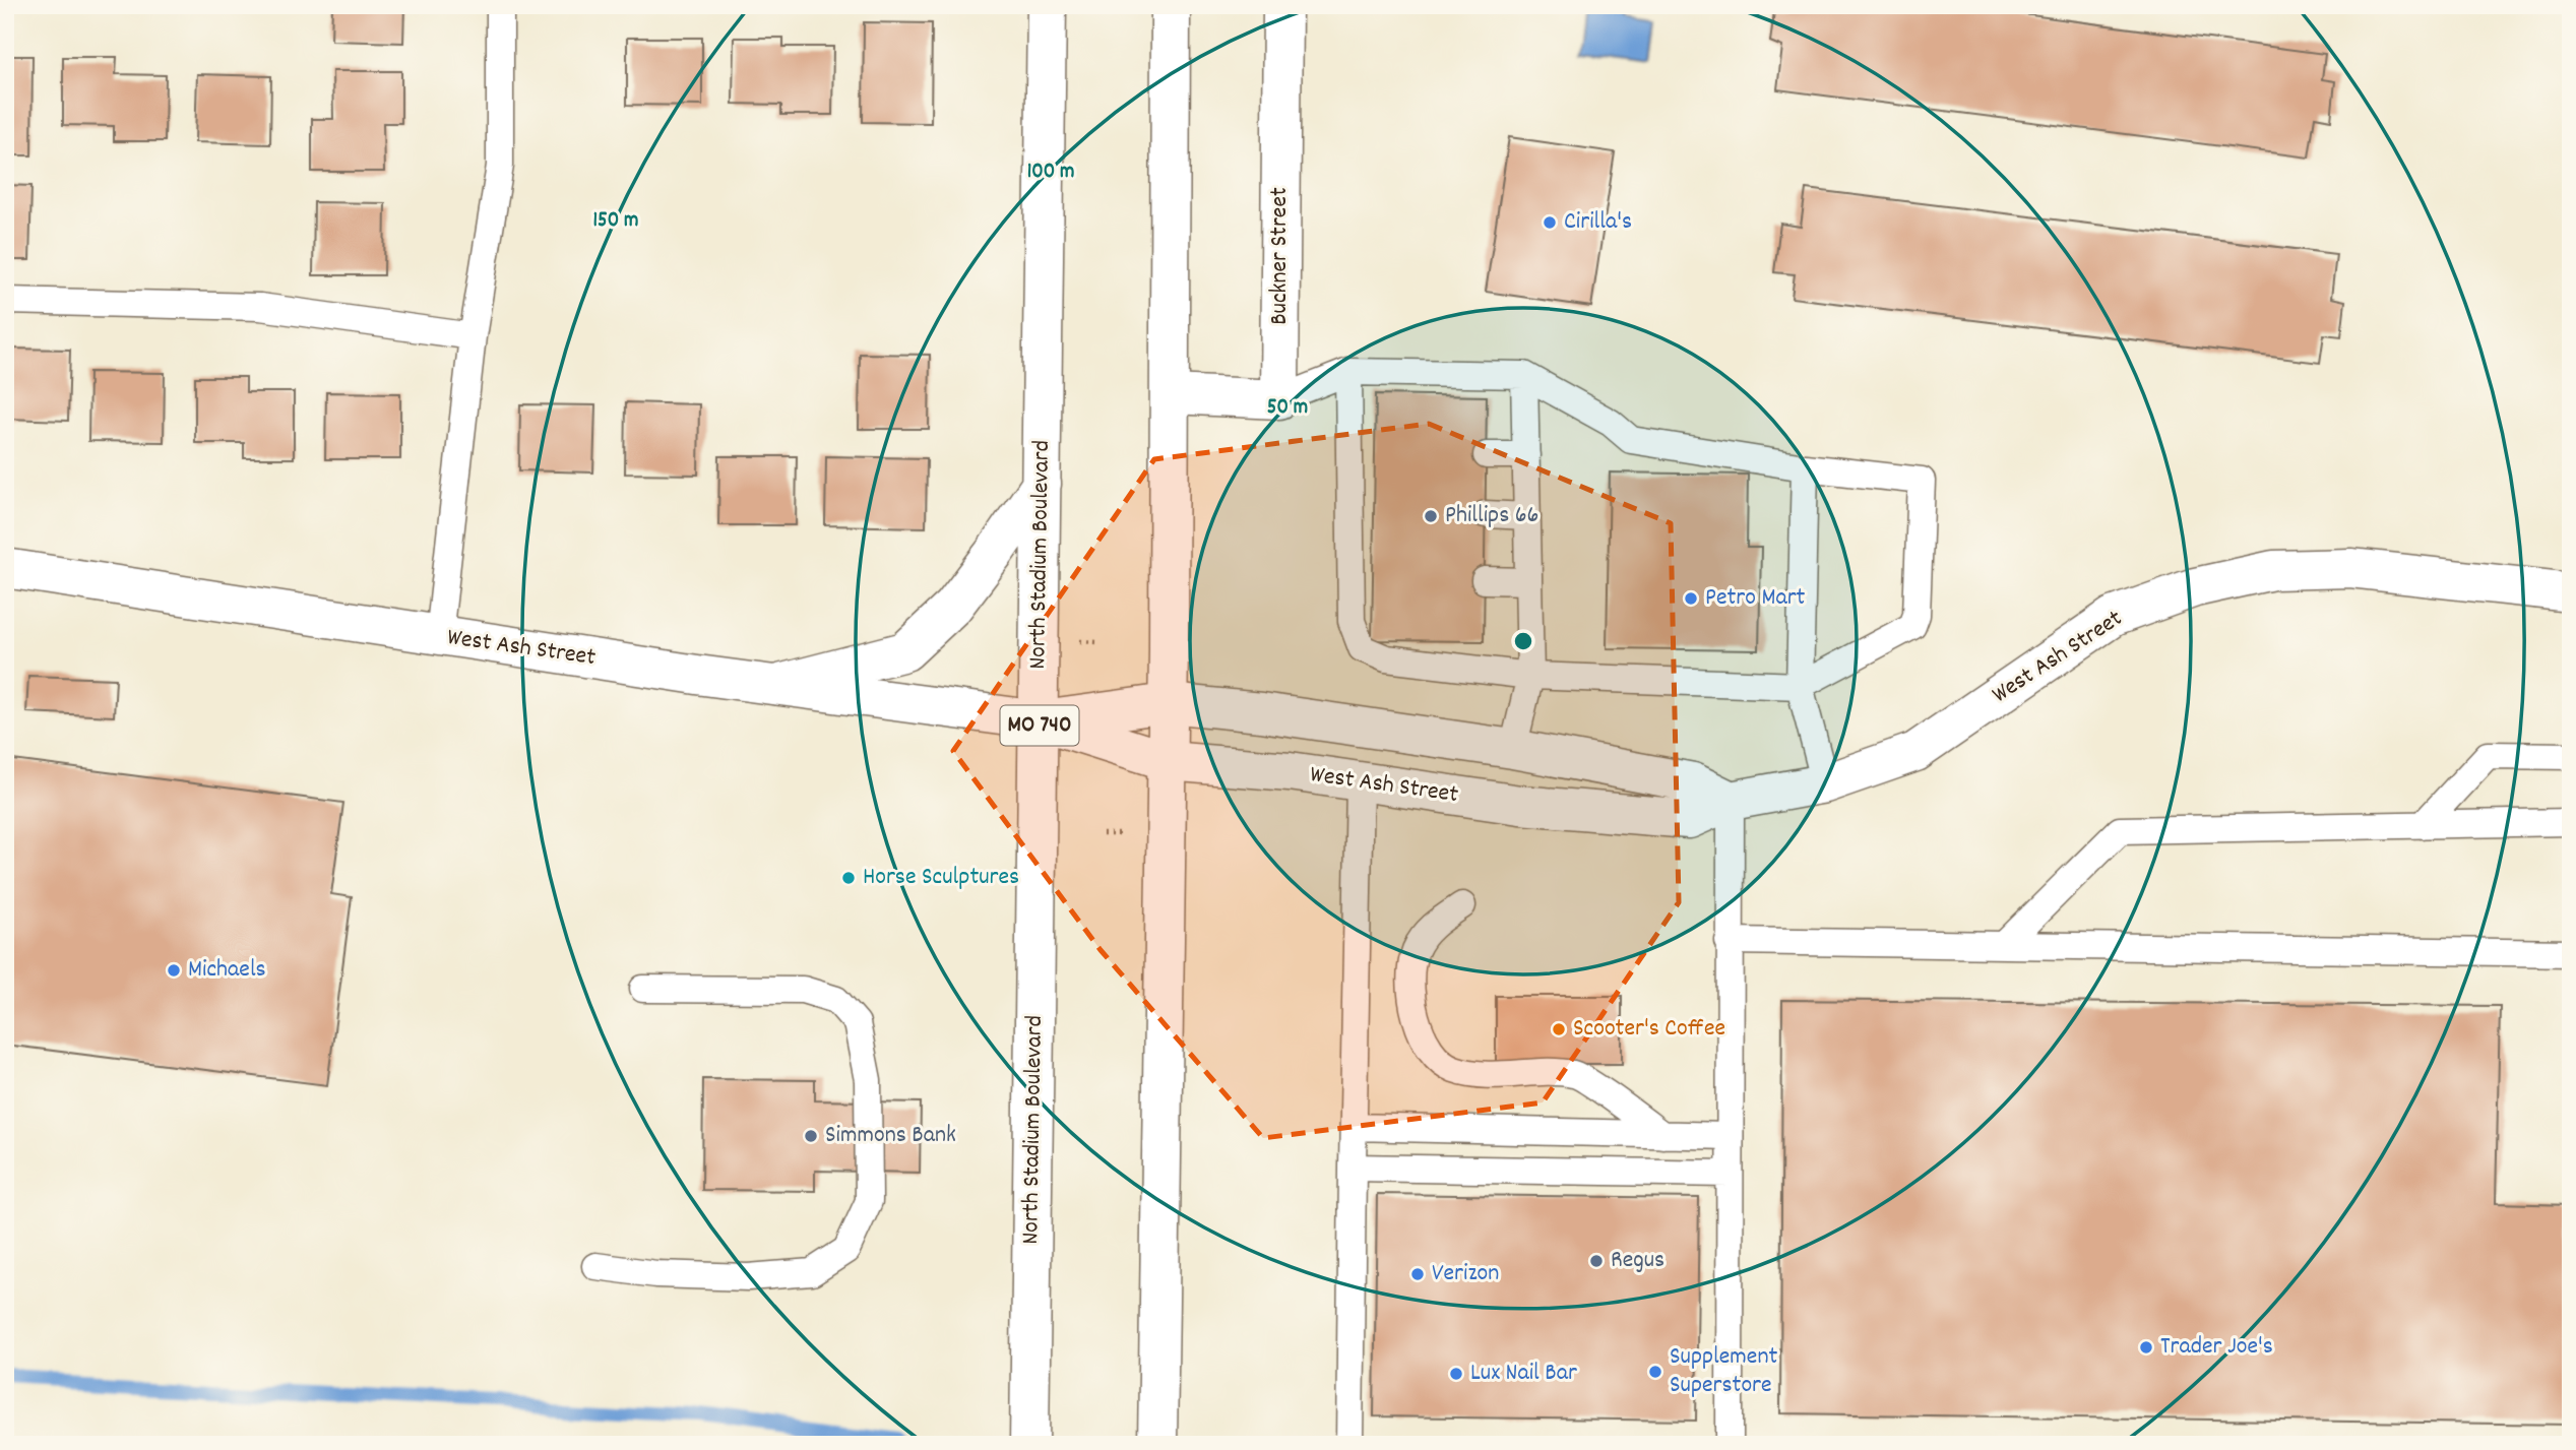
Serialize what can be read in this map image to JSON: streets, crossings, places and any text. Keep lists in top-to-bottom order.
{
  "streets": {
    "street": [
      "Buckner Street",
      "North Stadium Boulevard",
      "West Ash Street",
      "MO 740"
    ]
  },
  "crossings": [
    ["North Stadium Boulevard", "West Ash Street"]
  ],
  "places": [
    "Cirilla's",
    "Phillips 66",
    "Petro Mart",
    "Horse Sculptures",
    "Michaels",
    "Scooter's Coffee",
    "Simmons Bank",
    "Regus",
    "Verizon",
    "Trader Joe's",
    "Supplement Superstore",
    "Lux Nail Bar"
  ],
  "rings": ["100 m", "150 m", "50 m"]
}
